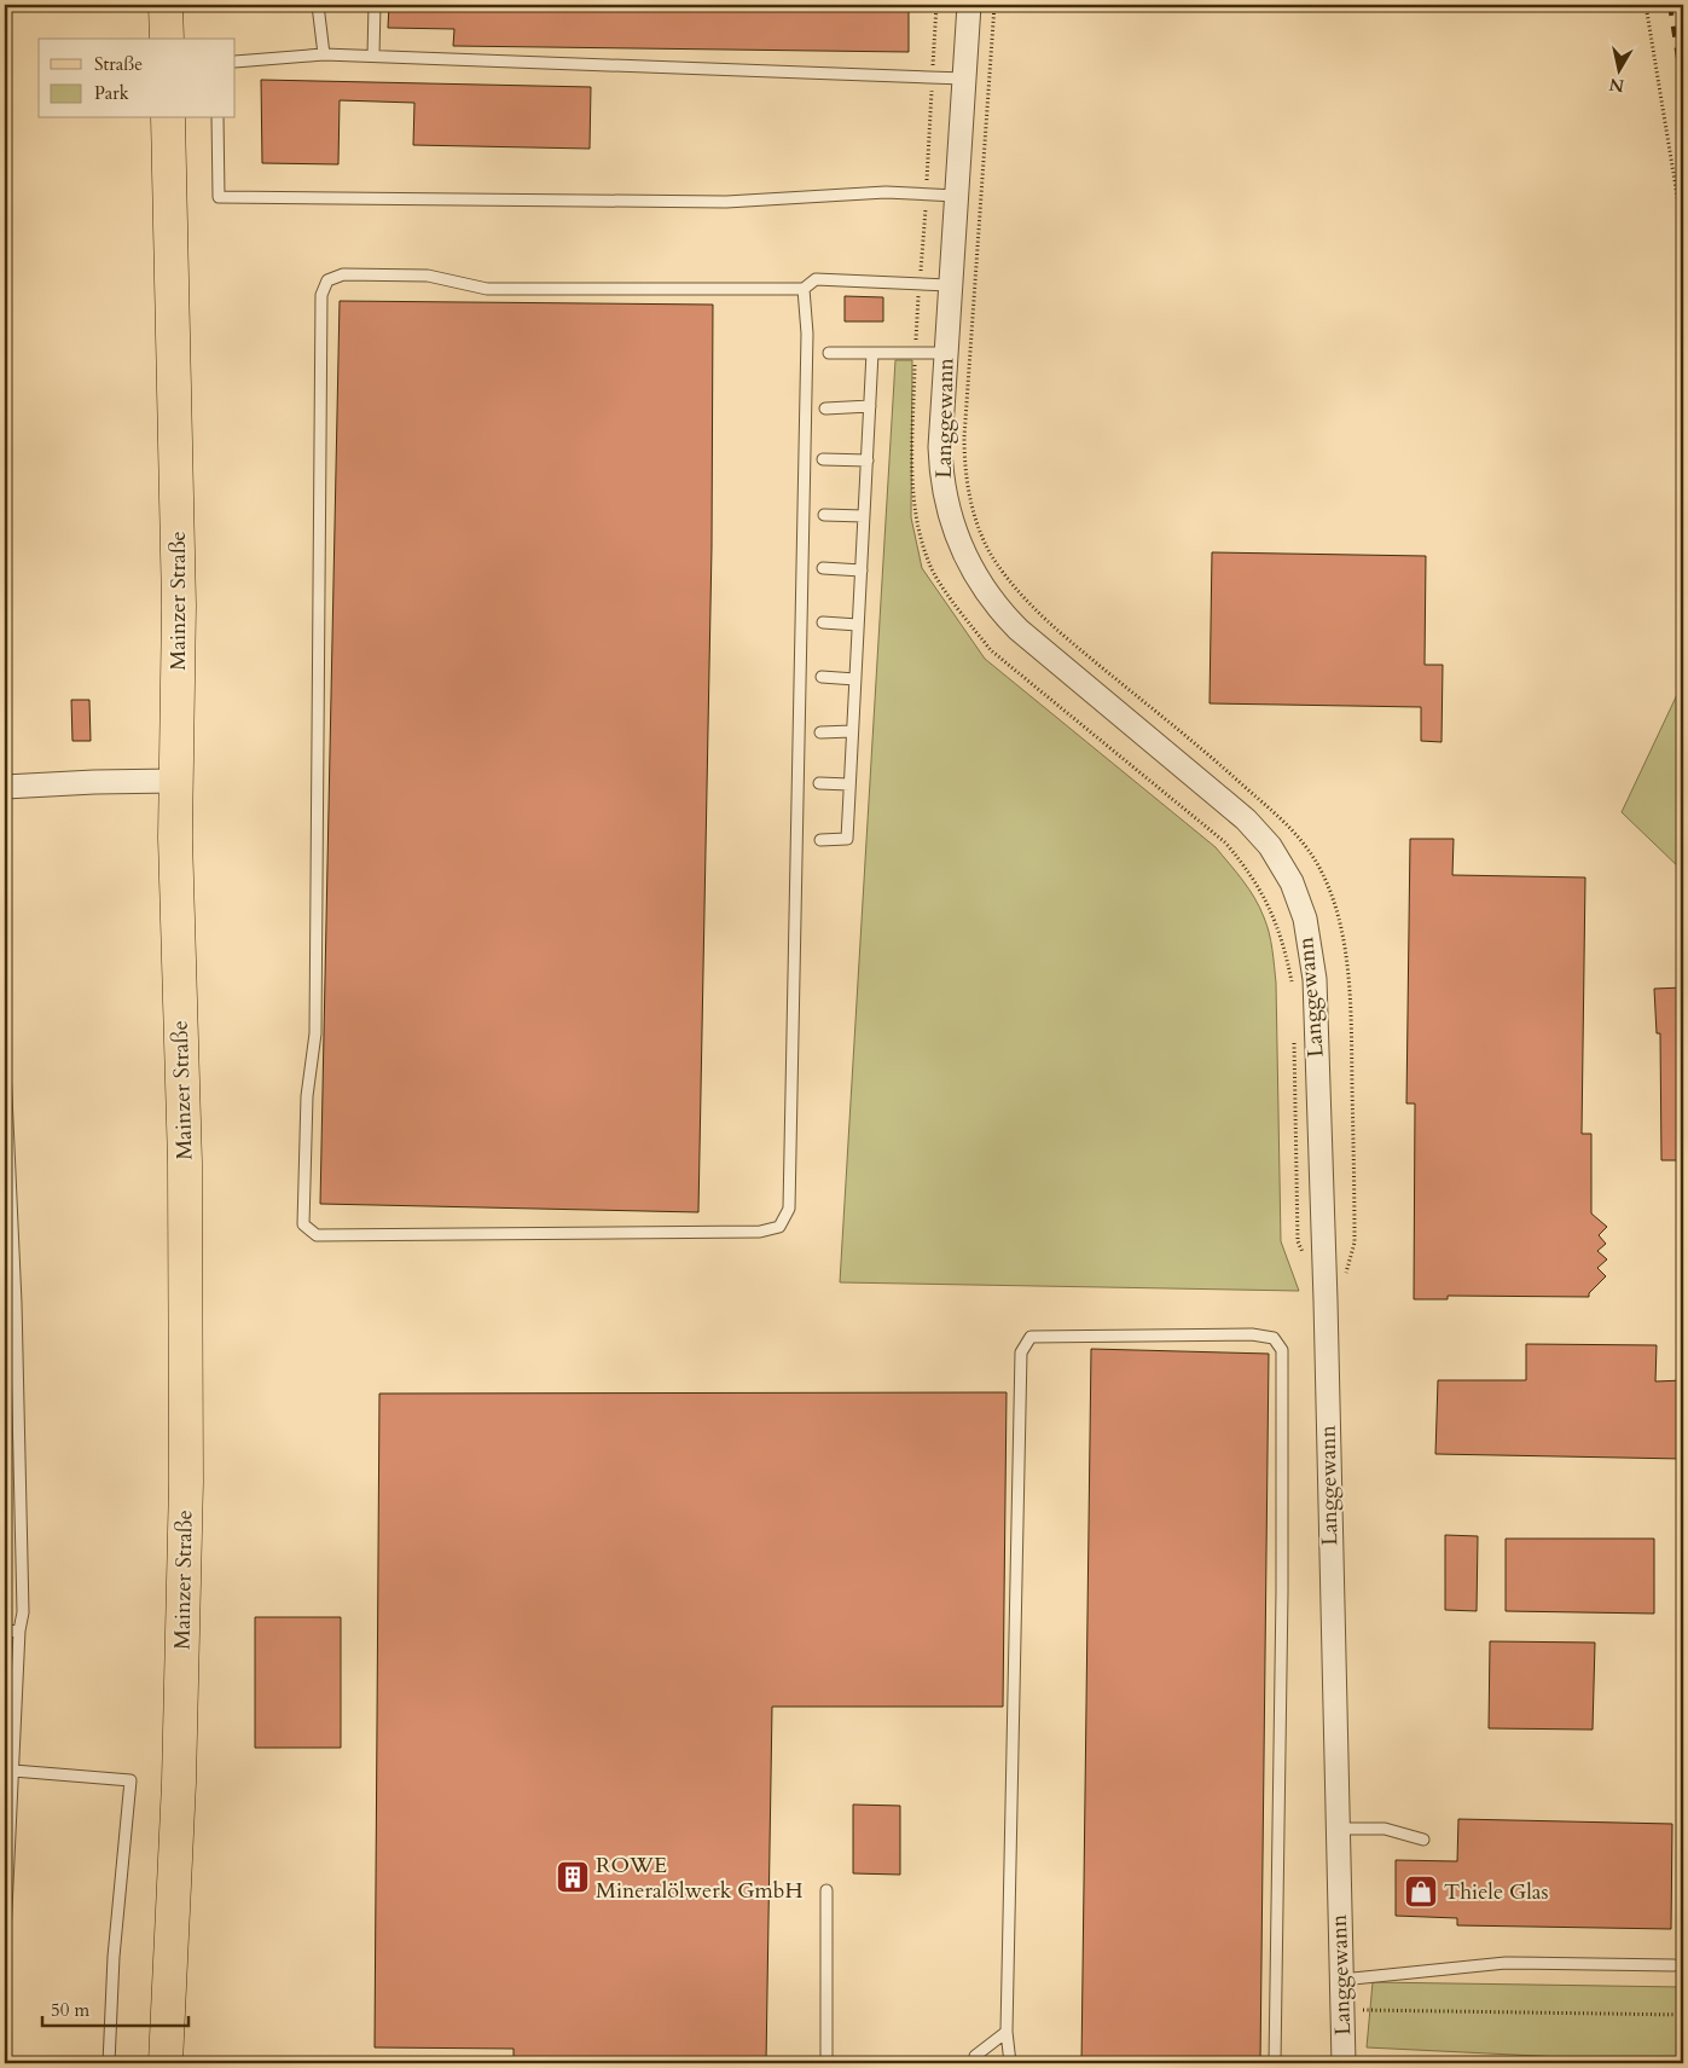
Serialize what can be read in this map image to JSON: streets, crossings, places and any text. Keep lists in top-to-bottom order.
{
  "streets": {
    "main road": ["Mainzer Straße"],
    "street": ["Langgewann"]
  },
  "places": {
    "building": ["ROWE Mineralölwerk GmbH"],
    "shop": ["Thiele Glas"]
  },
  "legend": ["Straße", "Park"],
  "scale_bar": "50 m",
  "north": "bottom"
}
